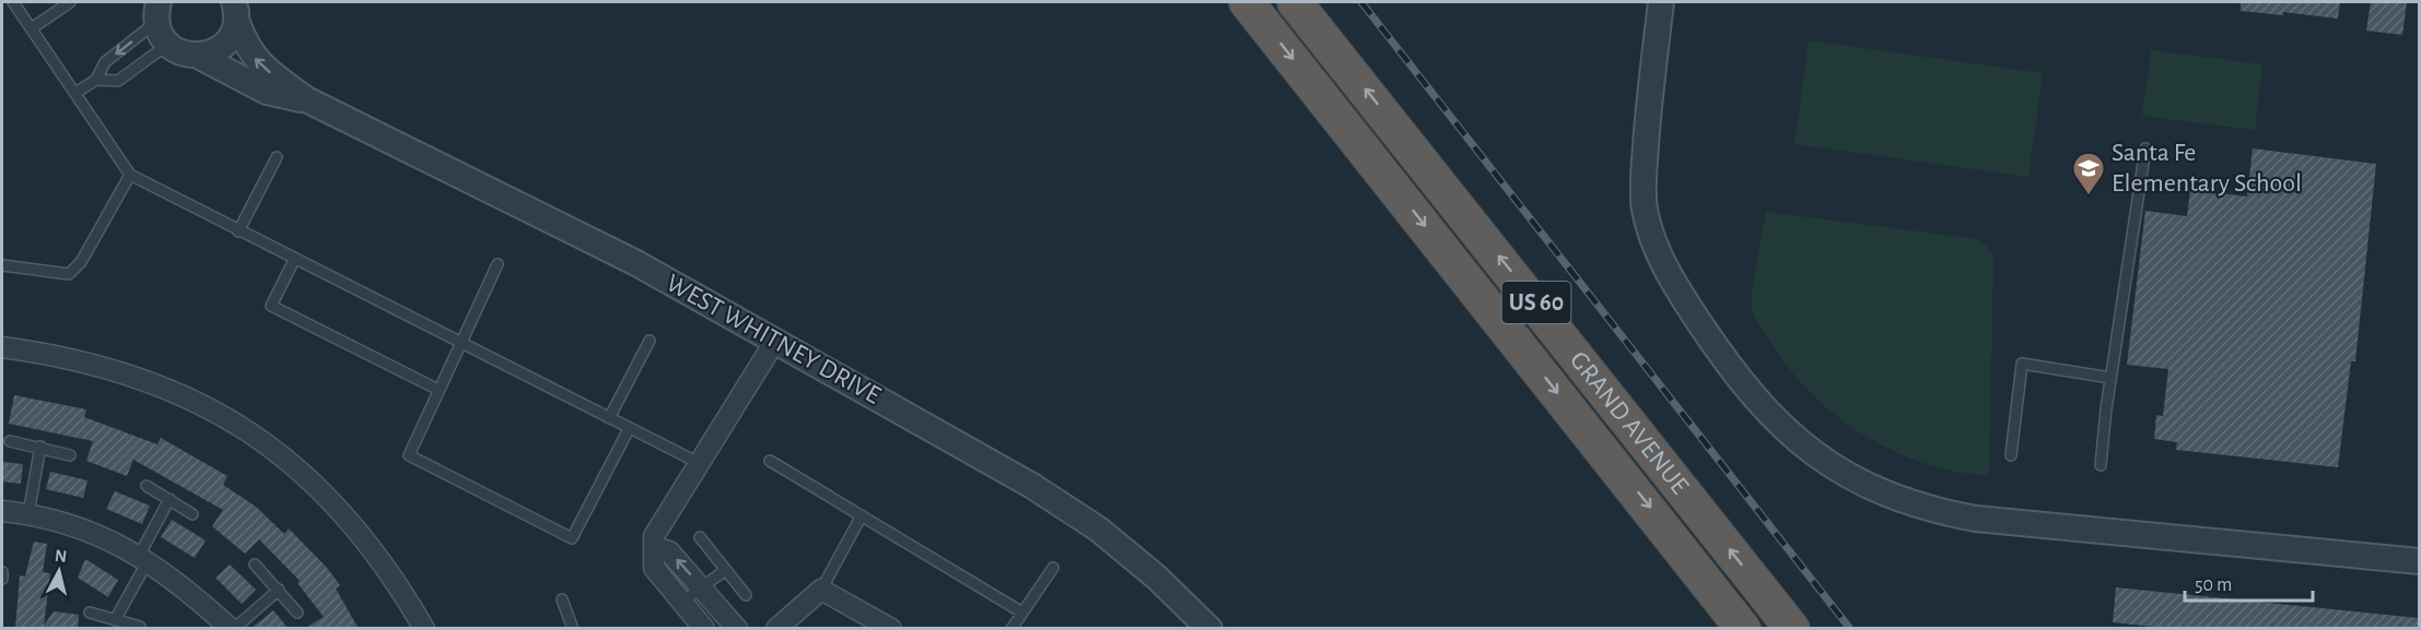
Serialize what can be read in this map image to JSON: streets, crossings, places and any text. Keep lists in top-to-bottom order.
{
  "streets": {
    "highway": ["US 60", "GRAND AVENUE"],
    "street": ["WEST WHITNEY DRIVE"]
  },
  "places": {
    "school or university": ["Santa Fe Elementary School"]
  },
  "scale_bar": "50 m",
  "north": "top"
}
